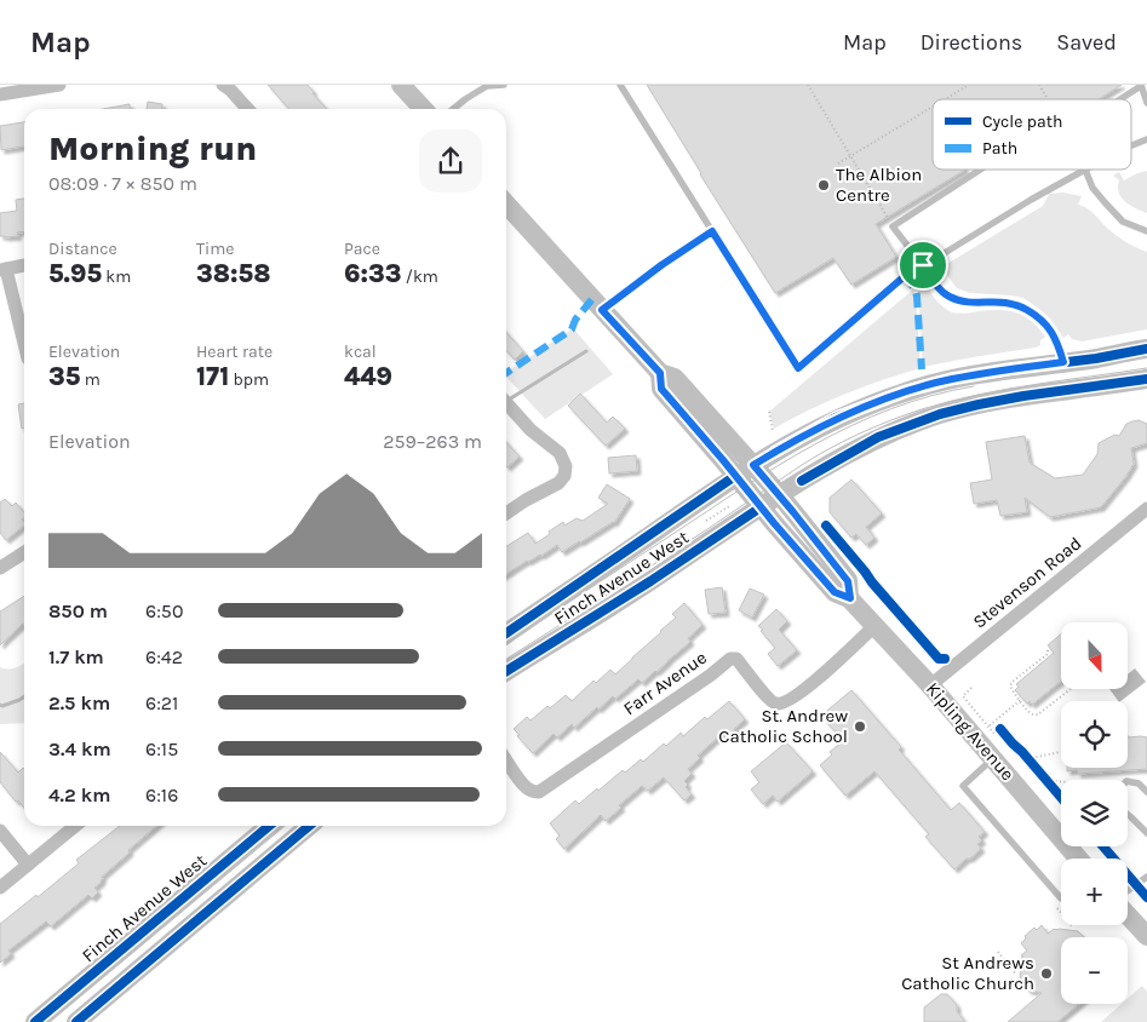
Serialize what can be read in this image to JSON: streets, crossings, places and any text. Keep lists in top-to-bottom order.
{
  "streets": {
    "main road": ["Finch Avenue West", "Kipling Avenue"],
    "street": ["Stevenson Road", "Farr Avenue"]
  },
  "crossings": [
    ["Finch Avenue West", "Kipling Avenue"],
    ["Stevenson Road", "Kipling Avenue"],
    ["Farr Avenue", "Kipling Avenue"]
  ],
  "places": ["The Albion Centre", "St. Andrew Catholic School", "St Andrews Catholic Church"],
  "legend": ["Cycle path", "Path"],
  "north": "bottom",
  "page": {
    "header": "Map",
    "nav": ["Map", "Directions", "Saved"],
    "heading": ["Morning run", "08:09 · 7 × 850 m"],
    "stats": [
      ["Distance", "5.95 km"],
      ["Time", "38:58"],
      ["Pace", "6:33 /km"],
      ["Elevation", "35 m"],
      ["Heart rate", "171 bpm"],
      ["kcal", "449"]
    ],
    "chart": ["Elevation", "259–263 m"],
    "list": [
      {
        "name": "850 m",
        "note": "6:50"
      },
      {
        "name": "1.7 km",
        "note": "6:42"
      },
      {
        "name": "2.5 km",
        "note": "6:21"
      },
      {
        "name": "3.4 km",
        "note": "6:15"
      },
      {
        "name": "4.2 km",
        "note": "6:16"
      }
    ],
    "map_buttons": ["+", "−"]
  }
}
